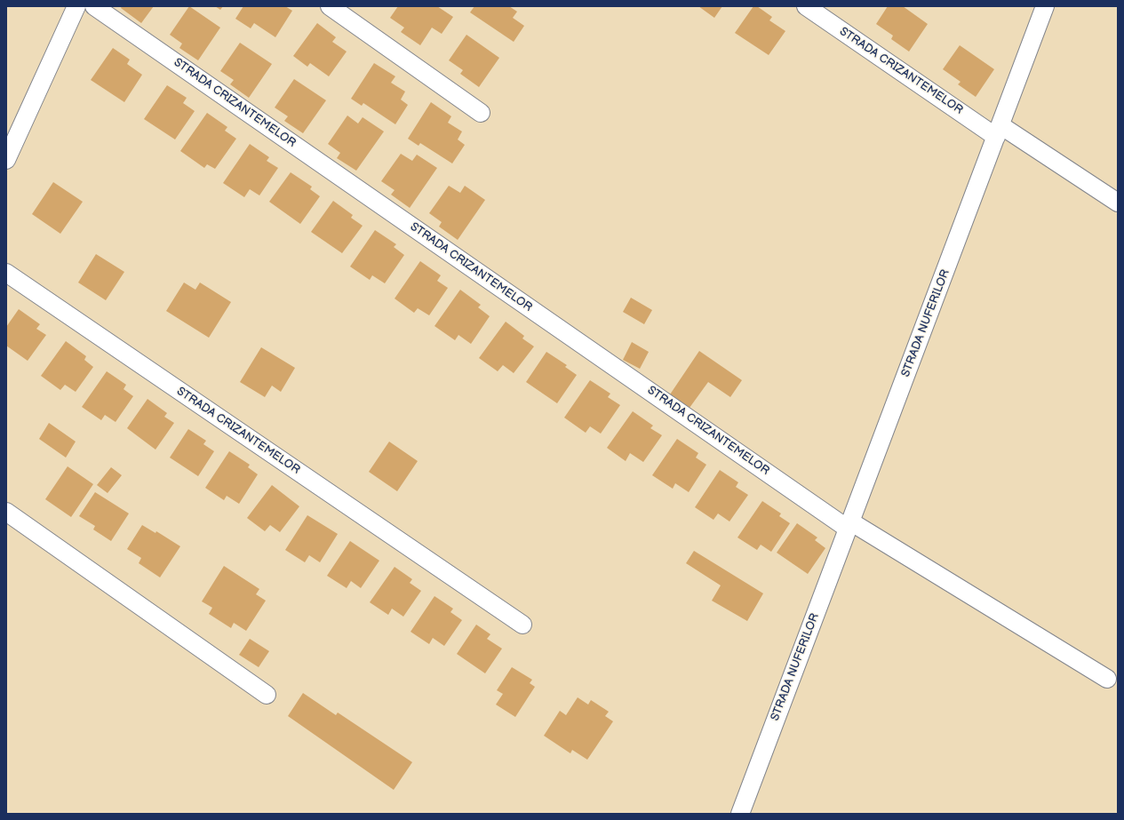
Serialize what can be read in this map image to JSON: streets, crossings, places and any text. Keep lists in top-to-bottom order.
{
  "streets": {
    "street": ["STRADA CRIZANTEMELOR", "STRADA NUFERILOR"]
  },
  "crossings": [
    ["STRADA CRIZANTEMELOR", "STRADA NUFERILOR"]
  ]
}
